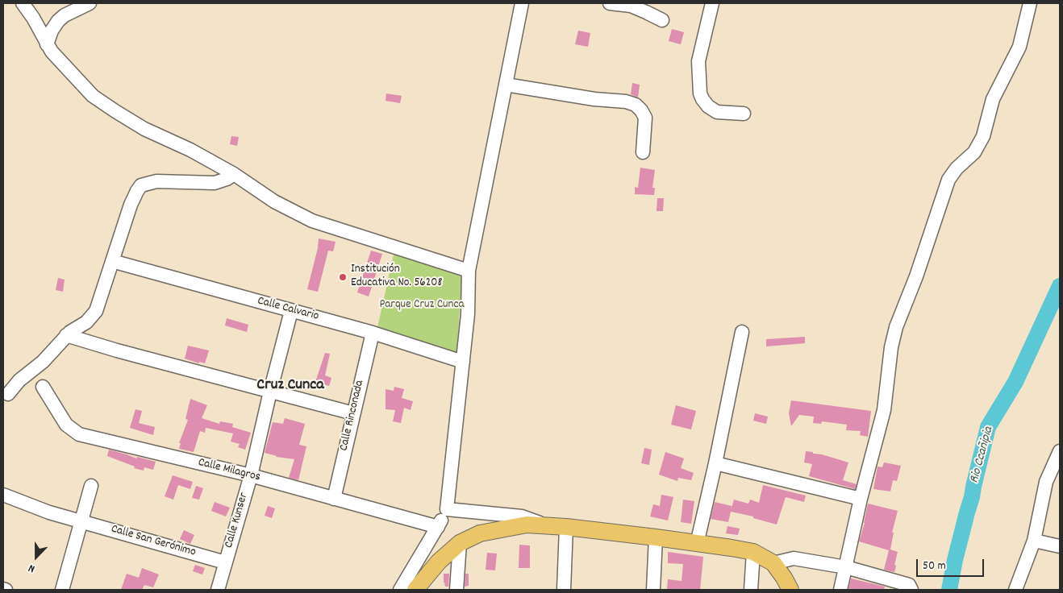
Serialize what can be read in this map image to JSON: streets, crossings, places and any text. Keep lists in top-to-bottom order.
{
  "streets": {
    "street": [
      "Calle Calvario",
      "Calle Rinconada",
      "Calle Milagros",
      "Calle Kunser",
      "Calle San Gerónimo"
    ]
  },
  "crossings": [
    ["Calle Calvario", "Calle Rinconada"],
    ["Calle Calvario", "Calle Kunser"],
    ["Calle Rinconada", "Calle Milagros"],
    ["Calle Milagros", "Calle Kunser"],
    ["Calle Kunser", "Calle San Gerónimo"]
  ],
  "districts": ["Cruz Cunca"],
  "water": ["Rio Ccañipia"],
  "parks": ["Parque Cruz Cunca"],
  "places": ["Institución Educativa No. 56208"],
  "scale_bar": "50 m",
  "north": "bottom"
}
